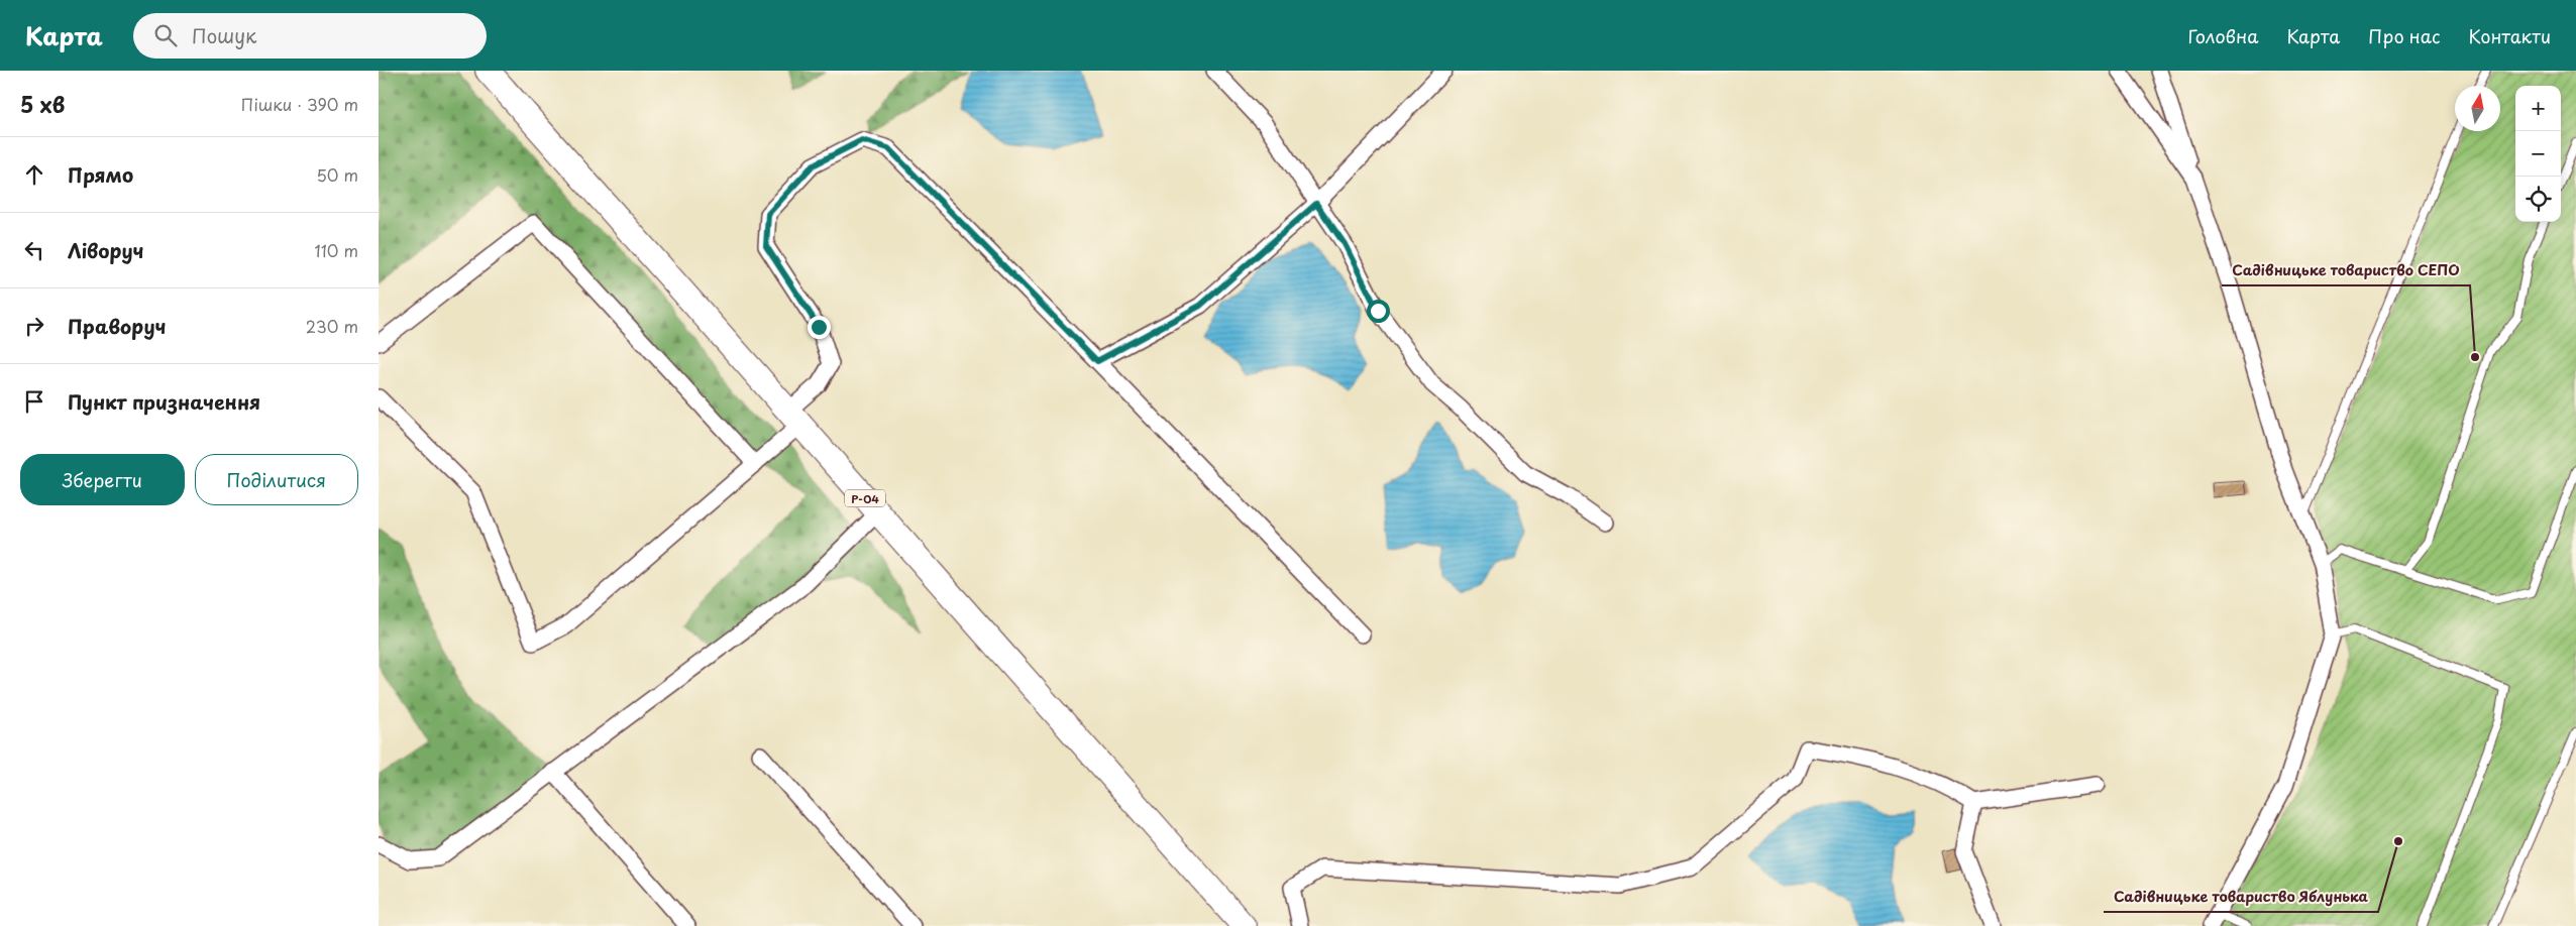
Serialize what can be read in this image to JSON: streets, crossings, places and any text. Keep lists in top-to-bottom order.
{
  "streets": {
    "main road": ["Р-04"]
  },
  "places": ["Садівницьке товариство СЕПО", "Садівницьке товариство Яблунька"],
  "north": "top",
  "page": {
    "header": "Карта",
    "search": "Пошук",
    "nav": [
      "Головна",
      "Карта",
      "Про нас",
      "Контакти"
    ],
    "heading": ["5 хв", "Пішки · 390 m"],
    "map_buttons": ["+", "−"],
    "list": [
      ["Прямо", "50 m"],
      ["Ліворуч", "110 m"],
      ["Праворуч", "230 m"],
      "Пункт призначення"
    ],
    "buttons": ["Зберегти", "Поділитися"]
  }
}
